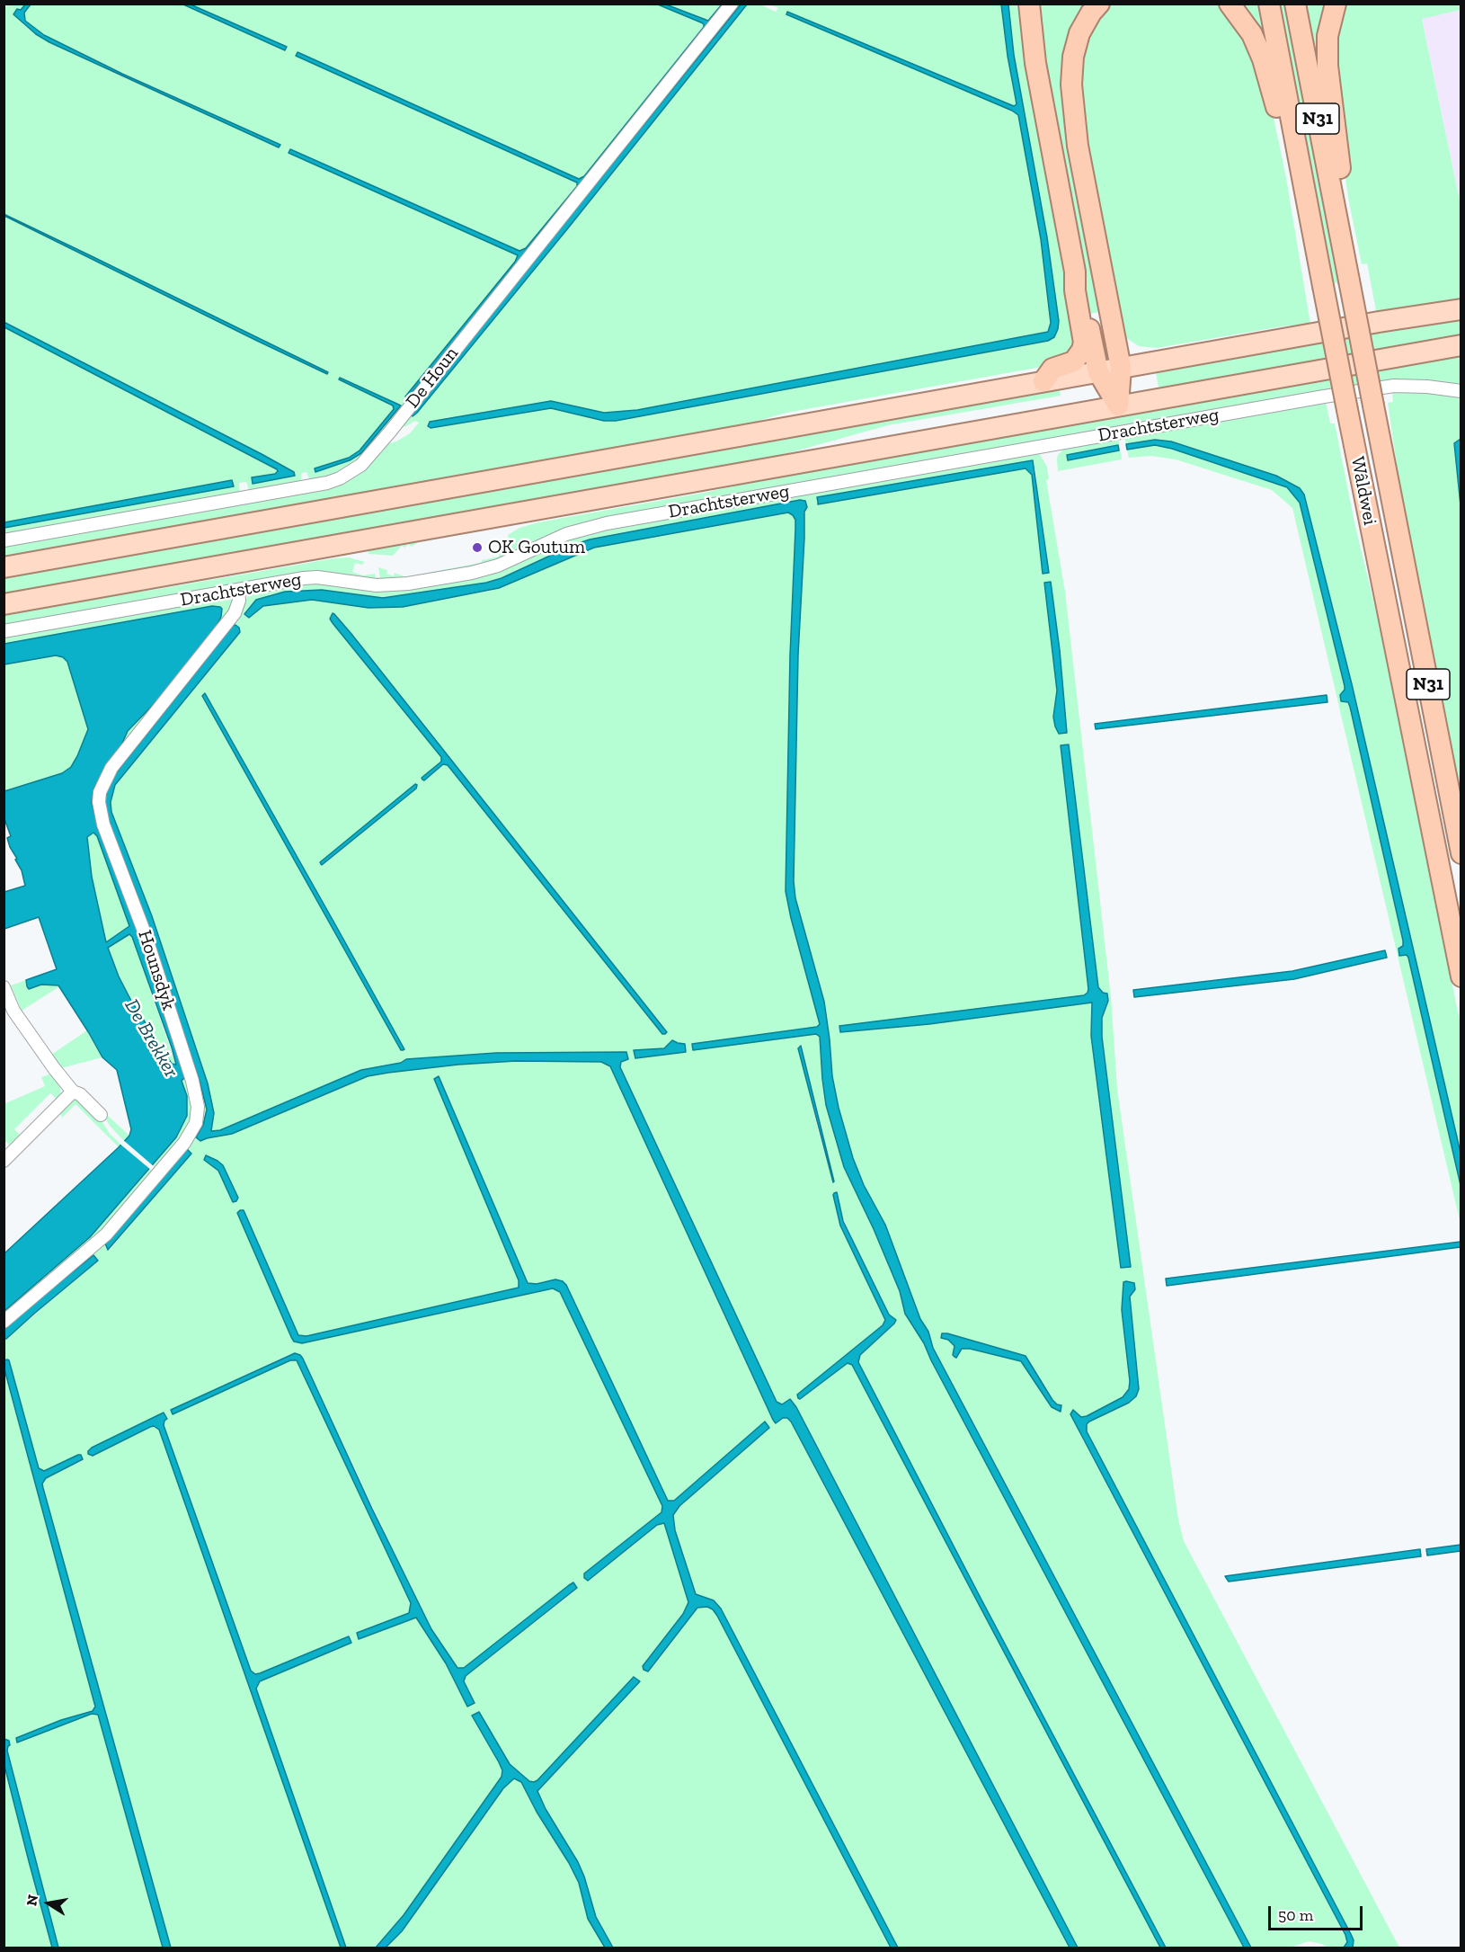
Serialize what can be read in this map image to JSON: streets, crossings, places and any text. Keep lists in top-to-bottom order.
{
  "streets": {
    "highway": ["N31", "Wâldwei"],
    "main road": ["Drachtsterweg"],
    "street": ["De Houn", "Hounsdyk"]
  },
  "crossings": [
    ["N31", "Wâldwei"],
    ["Drachtsterweg", "Hounsdyk"]
  ],
  "water": ["De Brekker"],
  "places": ["OK Goutum"],
  "scale_bar": "50 m",
  "north": "left"
}
